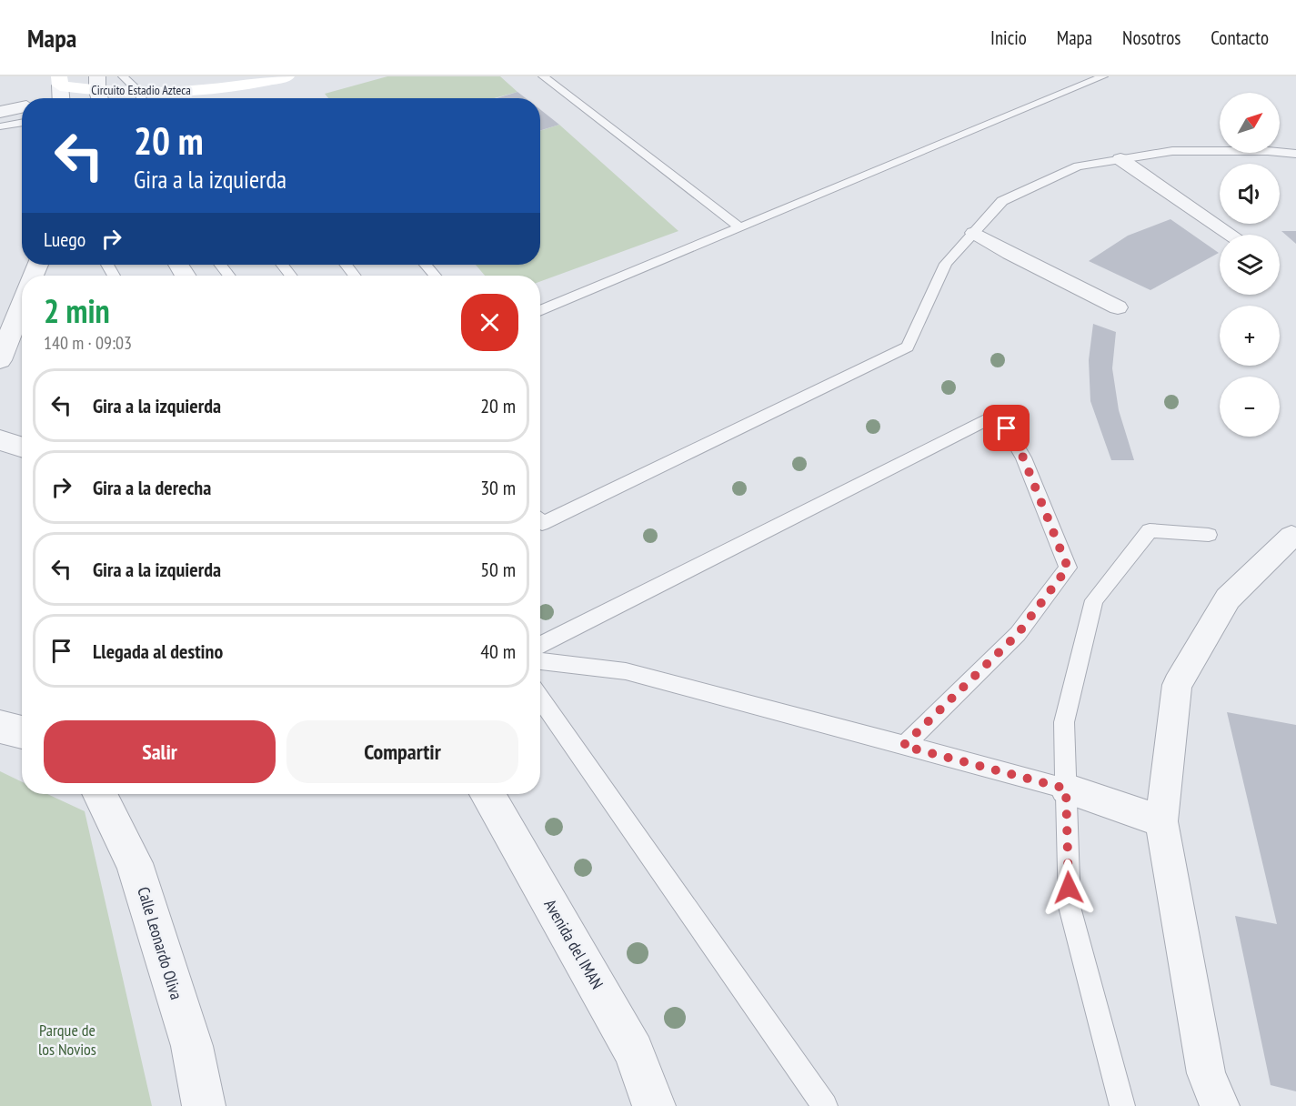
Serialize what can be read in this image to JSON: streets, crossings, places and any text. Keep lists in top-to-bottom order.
{
  "streets": {
    "main road": ["Circuito Estadio Azteca"],
    "street": ["Calle Leonardo Oliva", "Avenida del IMAN"]
  },
  "parks": ["Parque de los Novios"],
  "north": "top right",
  "page": {
    "header": "Mapa",
    "nav": [
      "Inicio",
      "Mapa",
      "Nosotros",
      "Contacto"
    ],
    "map_buttons": ["+", "−"],
    "turn": ["20 m", "Gira a la izquierda"],
    "then": "Luego",
    "heading": ["2 min", "140 m · 09:03"],
    "list": [
      {
        "name": "Gira a la izquierda",
        "value": "20 m"
      },
      {
        "name": "Gira a la derecha",
        "value": "30 m"
      },
      {
        "name": "Gira a la izquierda",
        "value": "50 m"
      },
      {
        "name": "Llegada al destino",
        "value": "40 m"
      }
    ],
    "buttons": ["Salir", "Compartir"]
  }
}
